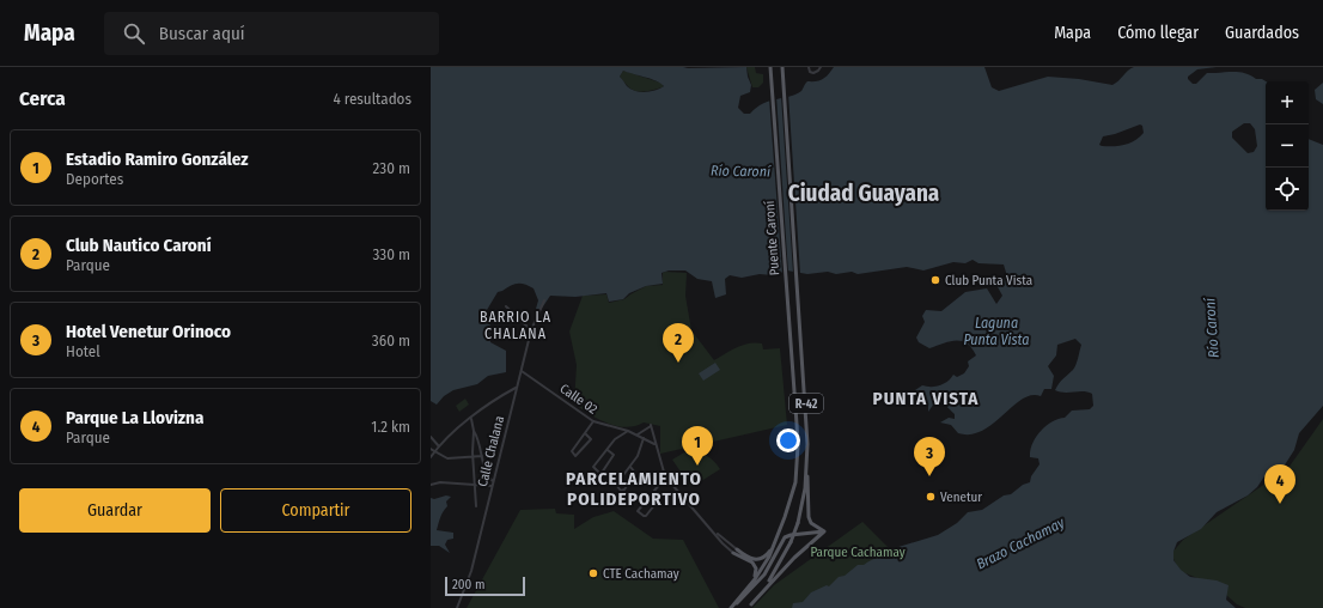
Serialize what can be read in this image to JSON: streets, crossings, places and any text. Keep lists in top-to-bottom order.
{
  "streets": {
    "main road": ["Puente Caroní", "R-42"],
    "street": ["Calle 02", "Calle Chalana"]
  },
  "crossings": [
    ["Puente Caroní", "R-42"],
    ["Calle 02", "Calle Chalana"]
  ],
  "districts": [
    "Ciudad Guayana",
    "BARRIO LA CHALANA",
    "PUNTA VISTA",
    "PARCELAMIENTO POLIDEPORTIVO"
  ],
  "water": ["Río Caroní", "Laguna Punta Vista", "Brazo Cachamay"],
  "parks": ["Parque Cachamay"],
  "places": ["Club Punta Vista", "Venetur", "CTE Cachamay"],
  "scale_bar": "200 m",
  "page": {
    "header": "Mapa",
    "search": "Buscar aquí",
    "nav": ["Mapa", "Cómo llegar", "Guardados"],
    "heading": ["Cerca", "4 resultados"],
    "map_buttons": ["+", "−"],
    "list": [
      {
        "mark": "1",
        "name": "Estadio Ramiro González",
        "note": "Deportes",
        "value": "230 m"
      },
      {
        "mark": "2",
        "name": "Club Nautico Caroní",
        "note": "Parque",
        "value": "330 m"
      },
      {
        "mark": "3",
        "name": "Hotel Venetur Orinoco",
        "note": "Hotel",
        "value": "360 m"
      },
      {
        "mark": "4",
        "name": "Parque La Llovizna",
        "note": "Parque",
        "value": "1.2 km"
      }
    ],
    "pins": [
      "2",
      "1",
      "3",
      "4"
    ],
    "buttons": ["Guardar", "Compartir"],
    "scale": "200 m"
  }
}
